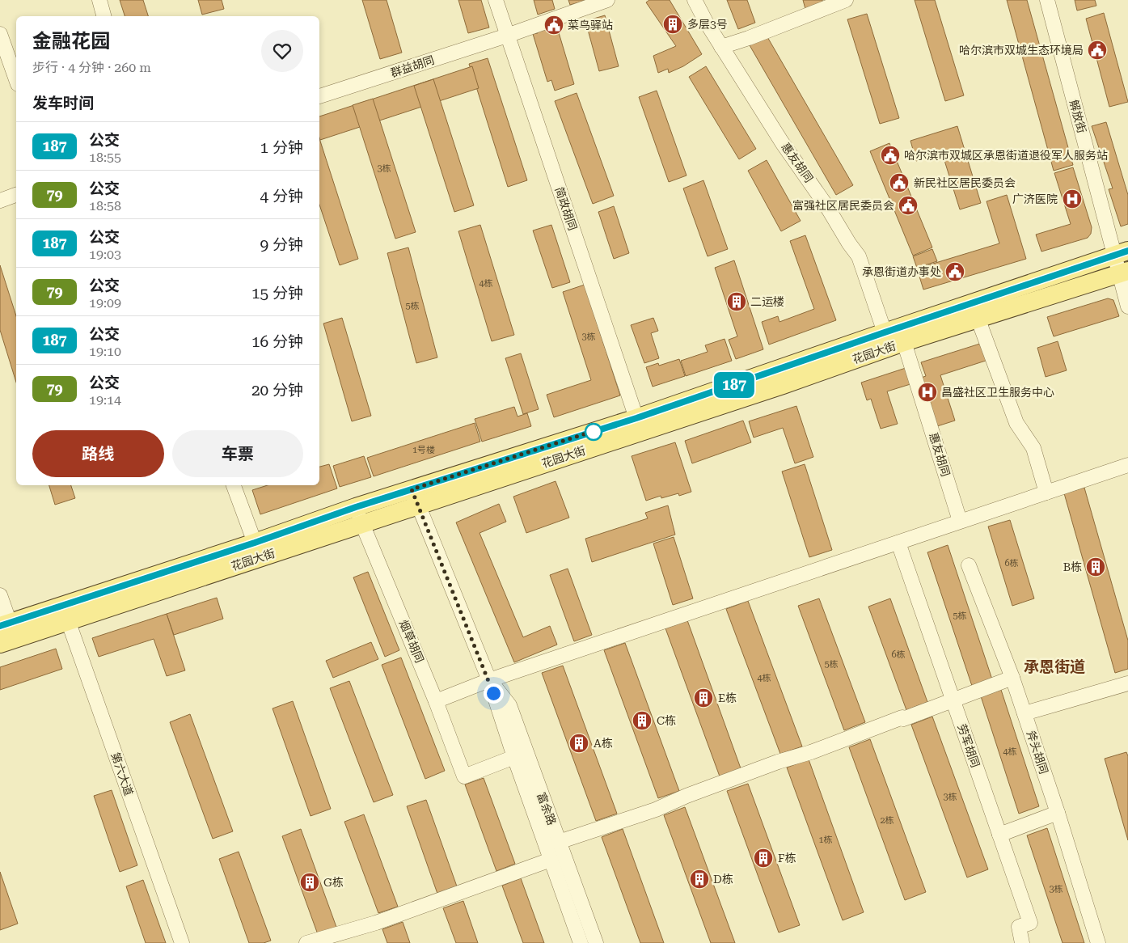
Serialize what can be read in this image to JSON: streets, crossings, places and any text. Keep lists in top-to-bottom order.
{
  "streets": {
    "main road": ["花园大街"],
    "street": [
      "群益胡同",
      "解放街",
      "惠友胡同",
      "简政胡同",
      "烟草胡同",
      "劳军胡同",
      "斧头胡同",
      "第六大道",
      "富余路"
    ]
  },
  "crossings": [
    ["群益胡同", "简政胡同"],
    ["解放街", "花园大街"],
    ["惠友胡同", "花园大街"],
    ["简政胡同", "花园大街"],
    ["花园大街", "烟草胡同"],
    ["花园大街", "第六大道"],
    ["花园大街", "富余路"],
    ["烟草胡同", "富余路"]
  ],
  "districts": ["承恩街道"],
  "places": {
    "building": [
      "多层3号",
      "二运楼",
      "B栋",
      "E栋",
      "C栋",
      "A栋",
      "F栋",
      "D栋",
      "G栋"
    ],
    "public building": [
      "菜鸟驿站",
      "哈尔滨市双城生态环境局",
      "哈尔滨市双城区承恩街道退役军人服务站",
      "新民社区居民委员会",
      "富强社区居民委员会",
      "承恩街道办事处"
    ],
    "hospital": ["广济医院", "昌盛社区卫生服务中心"]
  },
  "lines": ["bus line 187"],
  "house_numbers": [
    "3栋",
    "4栋",
    "5栋",
    "3栋",
    "1号楼",
    "6栋",
    "5栋",
    "6栋",
    "5栋",
    "4栋",
    "4栋",
    "3栋",
    "2栋",
    "1栋",
    "3栋"
  ],
  "page": {
    "on_map": "187",
    "heading": [
      ["金融花园", "步行 · 4 分钟 · 260 m"],
      "发车时间"
    ],
    "list": [
      {
        "mark": "187",
        "name": "公交",
        "note": "18:55",
        "value": "1 分钟"
      },
      {
        "mark": "79",
        "name": "公交",
        "note": "18:58",
        "value": "4 分钟"
      },
      {
        "mark": "187",
        "name": "公交",
        "note": "19:03",
        "value": "9 分钟"
      },
      {
        "mark": "79",
        "name": "公交",
        "note": "19:09",
        "value": "15 分钟"
      },
      {
        "mark": "187",
        "name": "公交",
        "note": "19:10",
        "value": "16 分钟"
      },
      {
        "mark": "79",
        "name": "公交",
        "note": "19:14",
        "value": "20 分钟"
      }
    ],
    "buttons": ["路线", "车票"]
  }
}
